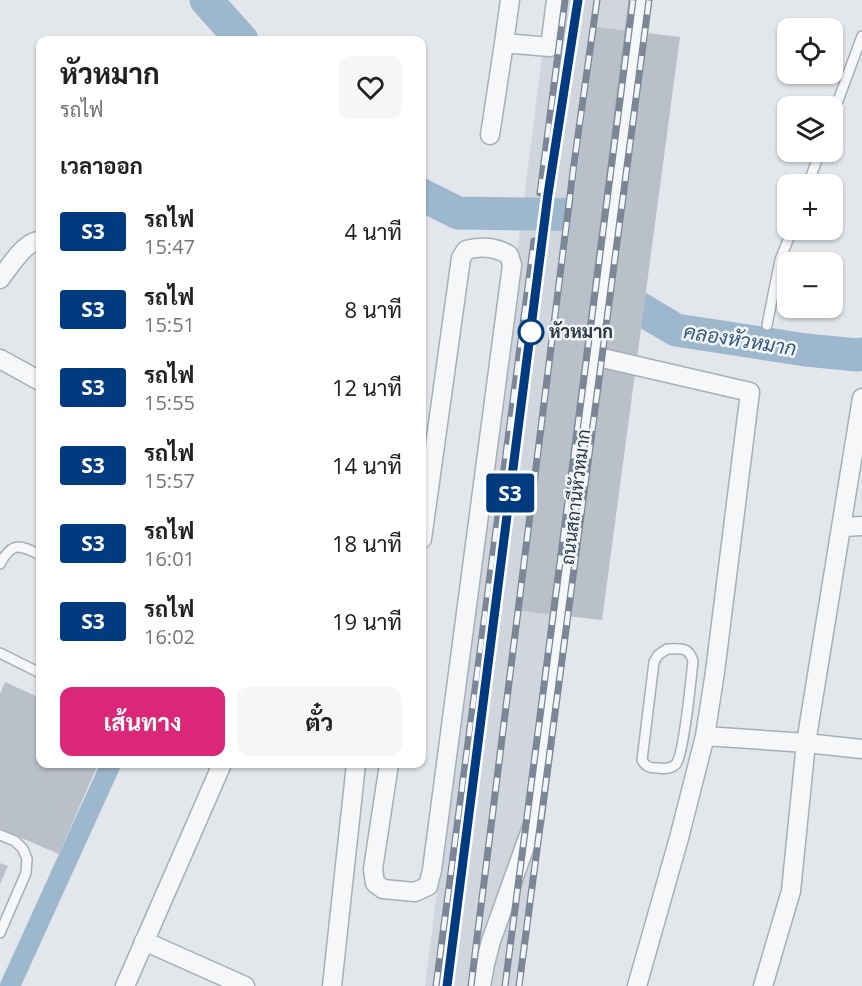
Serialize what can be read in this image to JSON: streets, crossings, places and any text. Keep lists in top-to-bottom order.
{
  "streets": {
    "street": ["ถนนสถานีหัวหมาก"]
  },
  "water": ["คลองหัวหมาก"],
  "places": ["หัวหมาก"],
  "page": {
    "on_map": "S3",
    "map_buttons": ["+", "−"],
    "heading": [
      ["หัวหมาก", "รถไฟ"],
      "เวลาออก"
    ],
    "list": [
      {
        "mark": "S3",
        "name": "รถไฟ",
        "note": "15:47",
        "value": "4 นาที"
      },
      {
        "mark": "S3",
        "name": "รถไฟ",
        "note": "15:51",
        "value": "8 นาที"
      },
      {
        "mark": "S3",
        "name": "รถไฟ",
        "note": "15:55",
        "value": "12 นาที"
      },
      {
        "mark": "S3",
        "name": "รถไฟ",
        "note": "15:57",
        "value": "14 นาที"
      },
      {
        "mark": "S3",
        "name": "รถไฟ",
        "note": "16:01",
        "value": "18 นาที"
      },
      {
        "mark": "S3",
        "name": "รถไฟ",
        "note": "16:02",
        "value": "19 นาที"
      }
    ],
    "buttons": ["เส้นทาง", "ตั๋ว"]
  }
}
